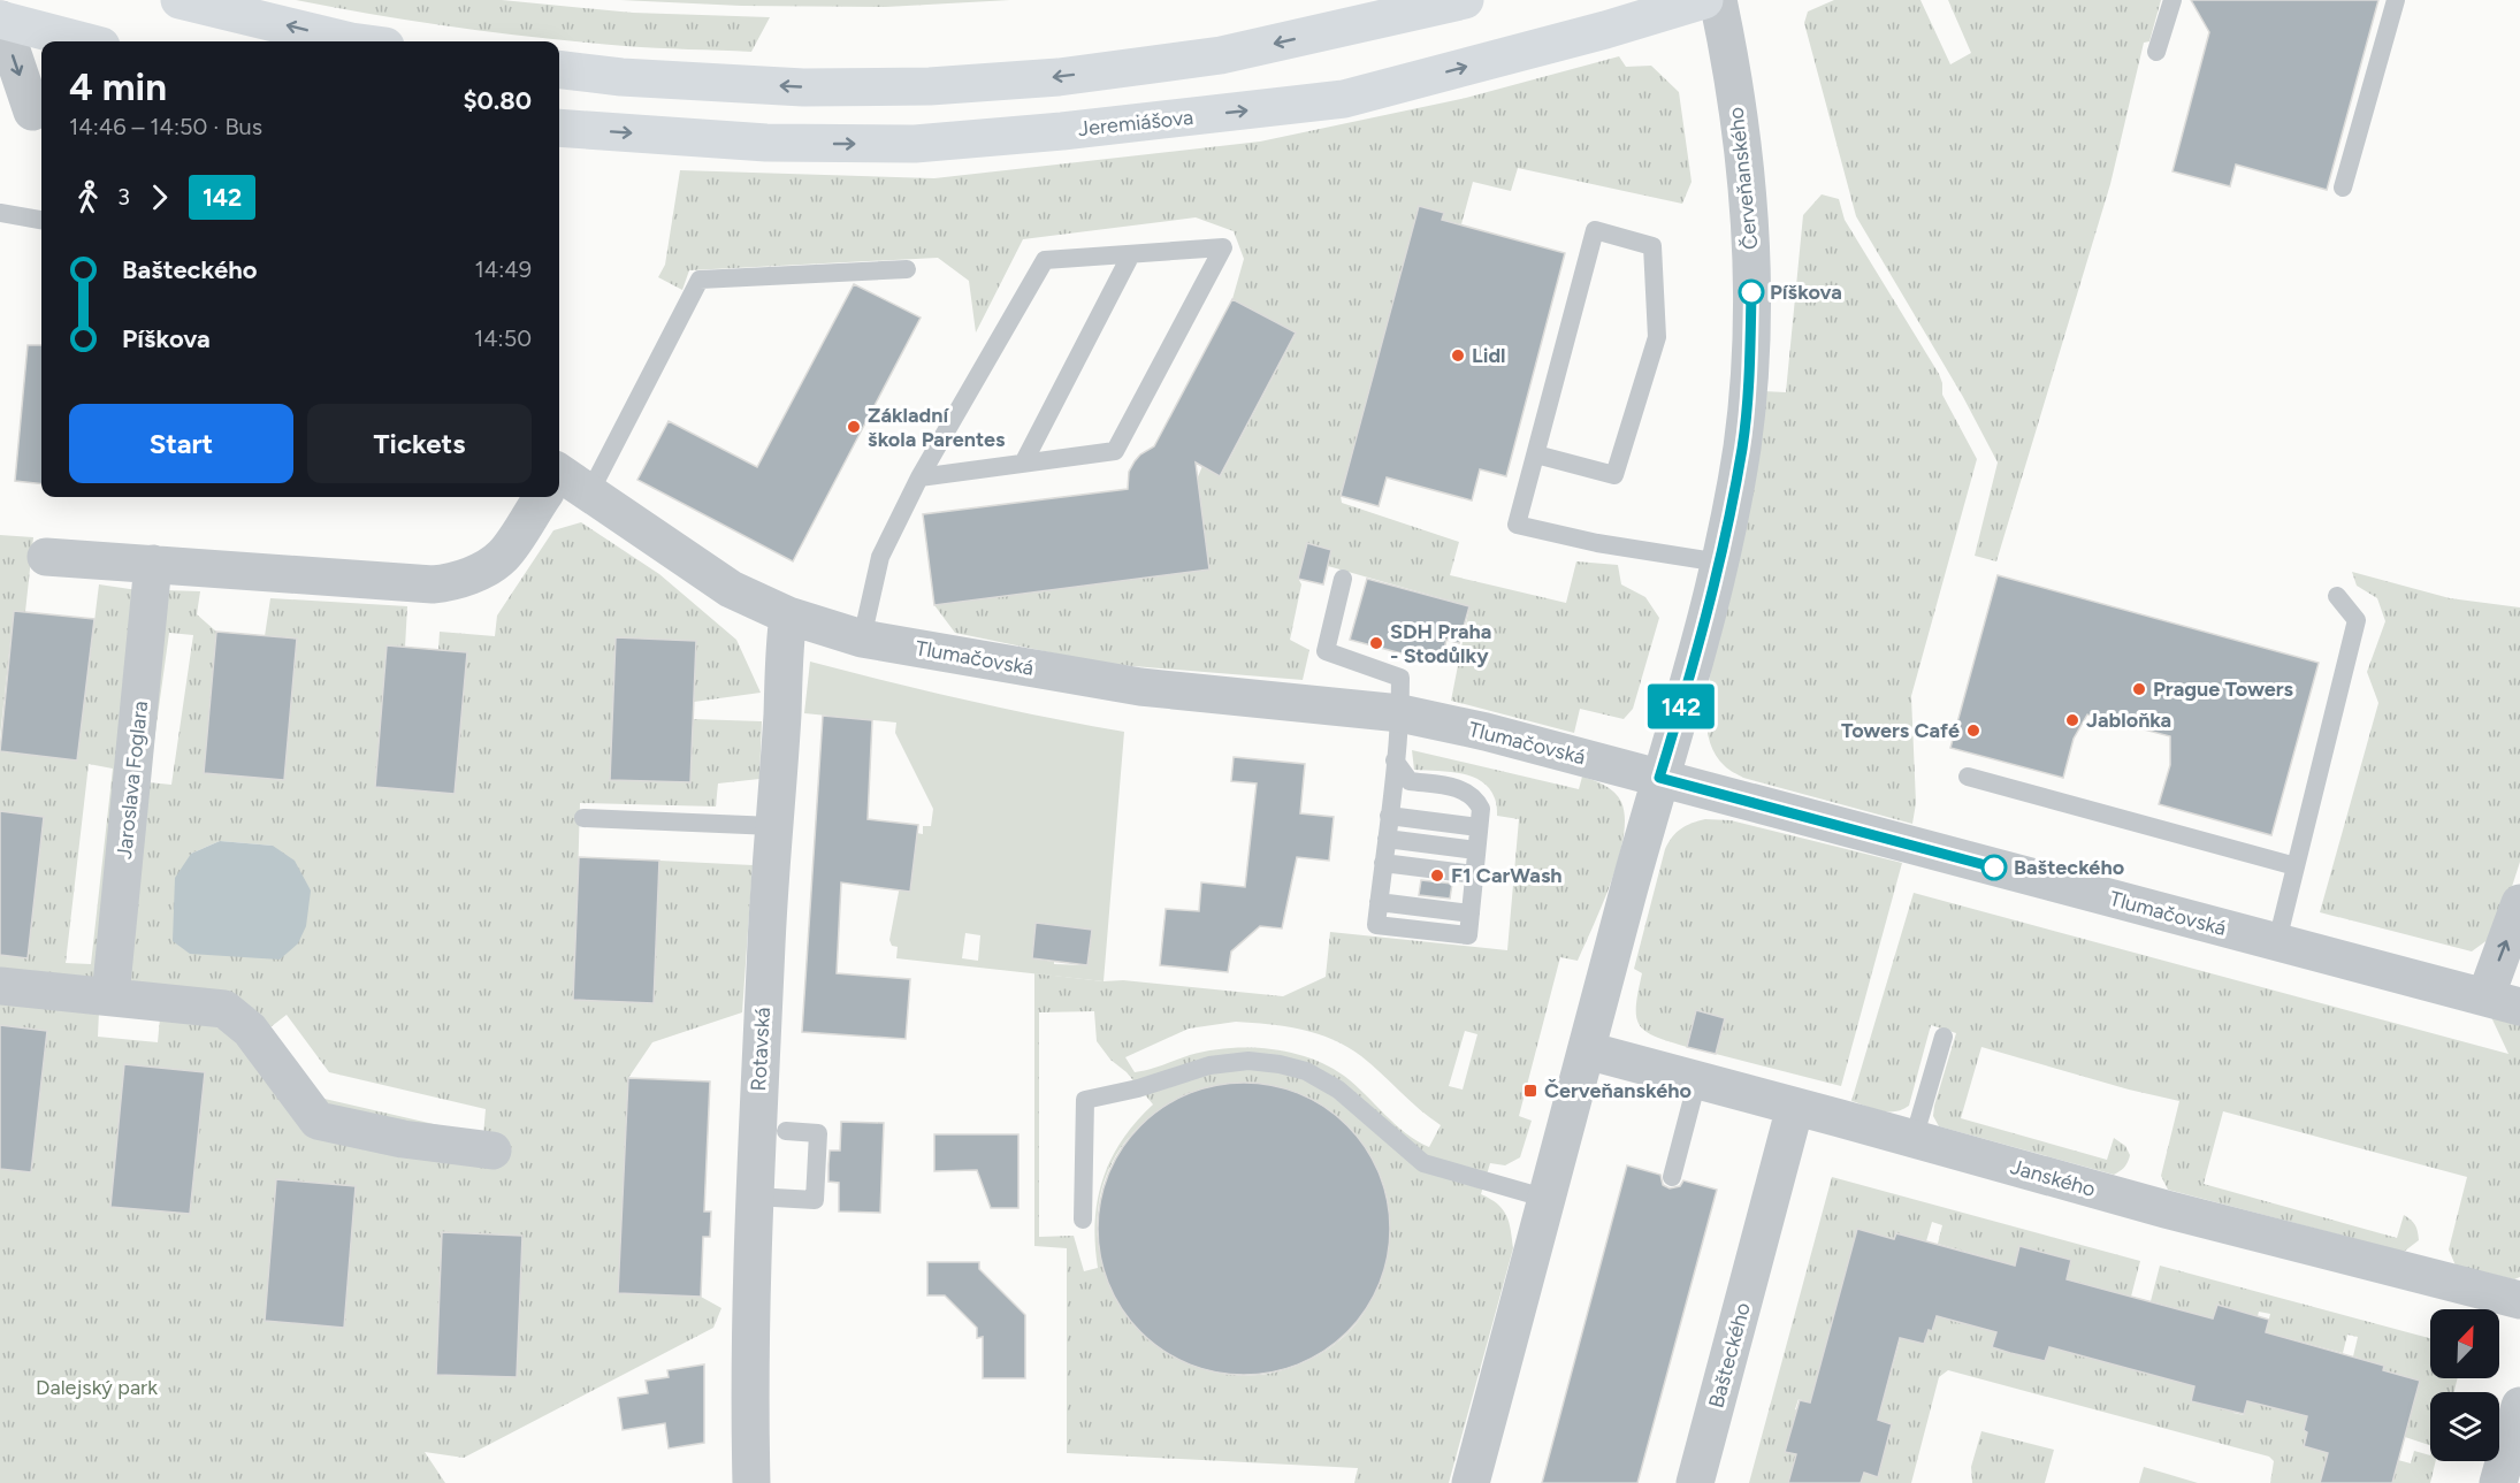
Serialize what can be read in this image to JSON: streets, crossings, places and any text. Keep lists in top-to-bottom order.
{
  "streets": {
    "main road": ["Jeremiášova"],
    "street": [
      "Červeňanského",
      "Tlumačovská",
      "Jaroslava Foglara",
      "Rotavská",
      "Janského",
      "Bašteckého"
    ]
  },
  "crossings": [
    ["Červeňanského", "Tlumačovská"],
    ["Červeňanského", "Janského"],
    ["Tlumačovská", "Rotavská"],
    ["Janského", "Bašteckého"]
  ],
  "parks": ["Dalejský park"],
  "places": {
    "other": [
      "Píškova",
      "Lidl",
      "Základní škola Parentes",
      "SDH Praha - Stodůlky",
      "Prague Towers",
      "Jabloňka",
      "Towers Café",
      "Bašteckého",
      "F1 CarWash"
    ],
    "transit": ["Červeňanského"]
  },
  "lines": ["bus line 142"],
  "north": "top right",
  "page": {
    "on_map": "142",
    "heading": ["4 min", "14:46 – 14:50 · Bus", "$0.80"],
    "legs": ["3", "142"],
    "list": [
      {
        "name": "Bašteckého",
        "value": "14:49"
      },
      {
        "name": "Píškova",
        "value": "14:50"
      }
    ],
    "buttons": ["Start", "Tickets"]
  }
}
